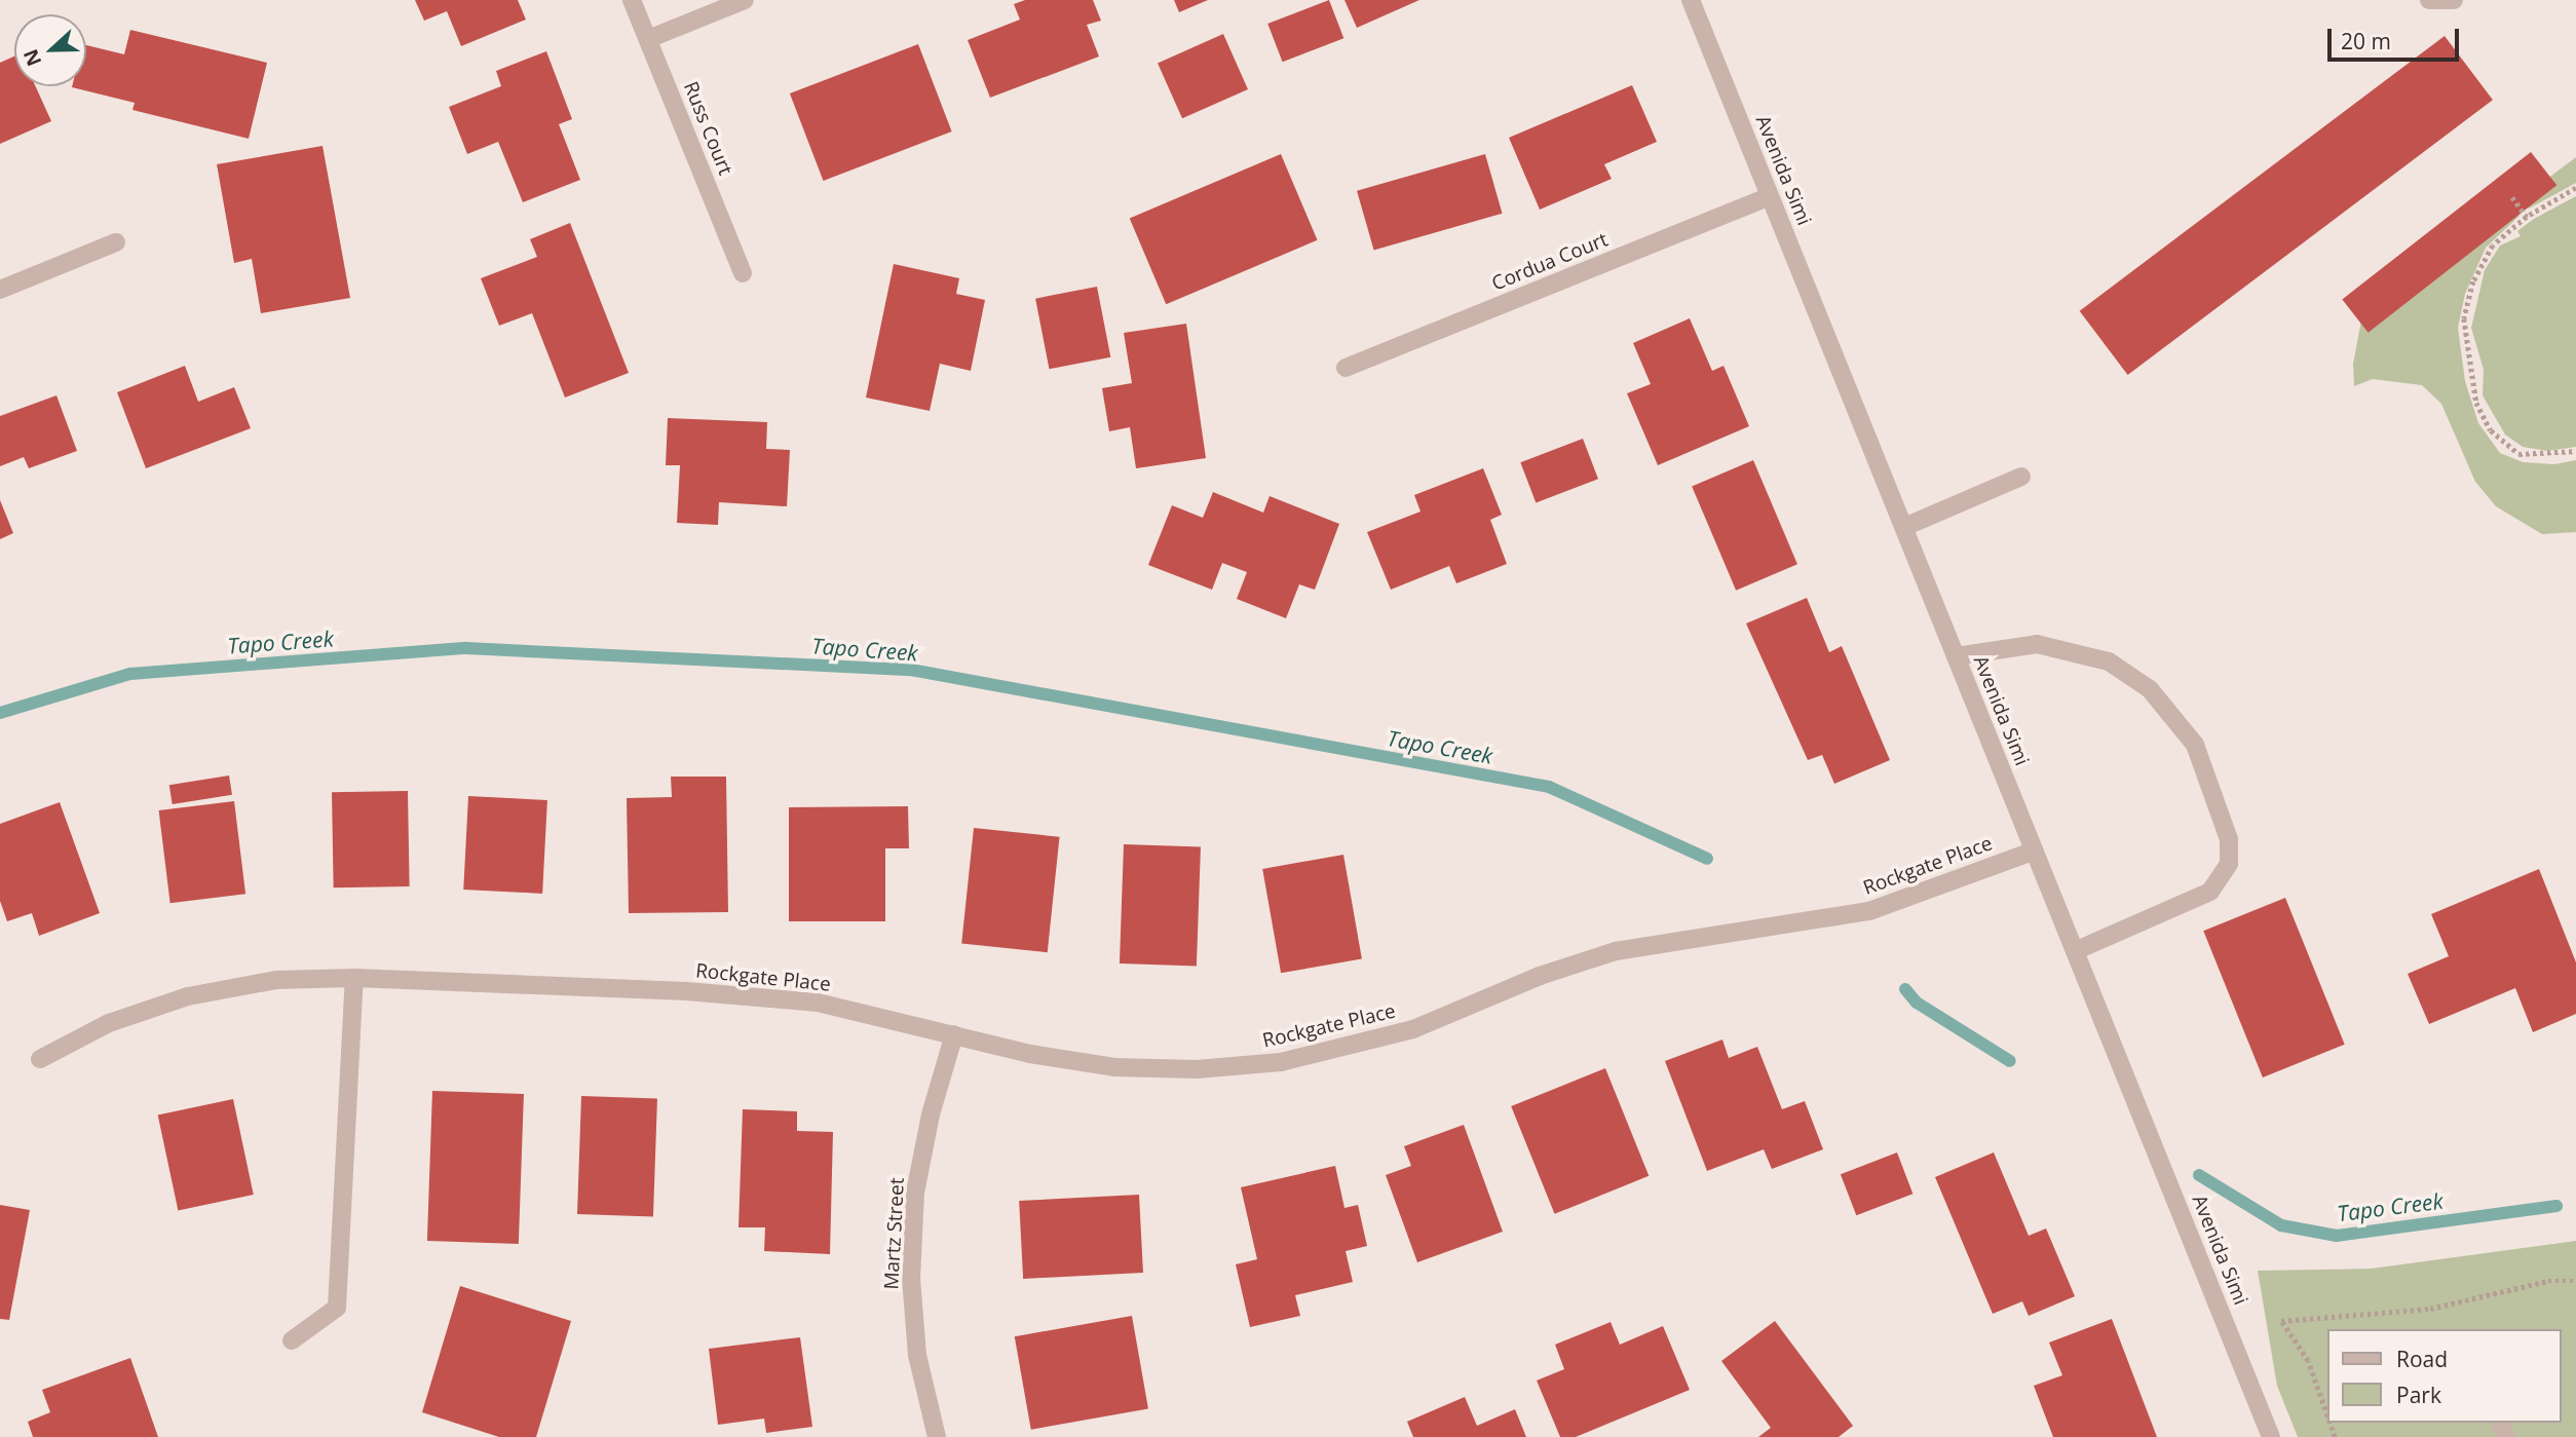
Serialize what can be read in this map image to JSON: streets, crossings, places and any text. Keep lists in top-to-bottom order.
{
  "streets": {
    "street": [
      "Russ Court",
      "Avenida Simi",
      "Cordua Court",
      "Rockgate Place",
      "Martz Street"
    ]
  },
  "crossings": [
    ["Avenida Simi", "Cordua Court"],
    ["Avenida Simi", "Rockgate Place"],
    ["Rockgate Place", "Martz Street"]
  ],
  "water": ["Tapo Creek"],
  "legend": ["Road", "Park"],
  "scale_bar": "20 m",
  "north": "left"
}
